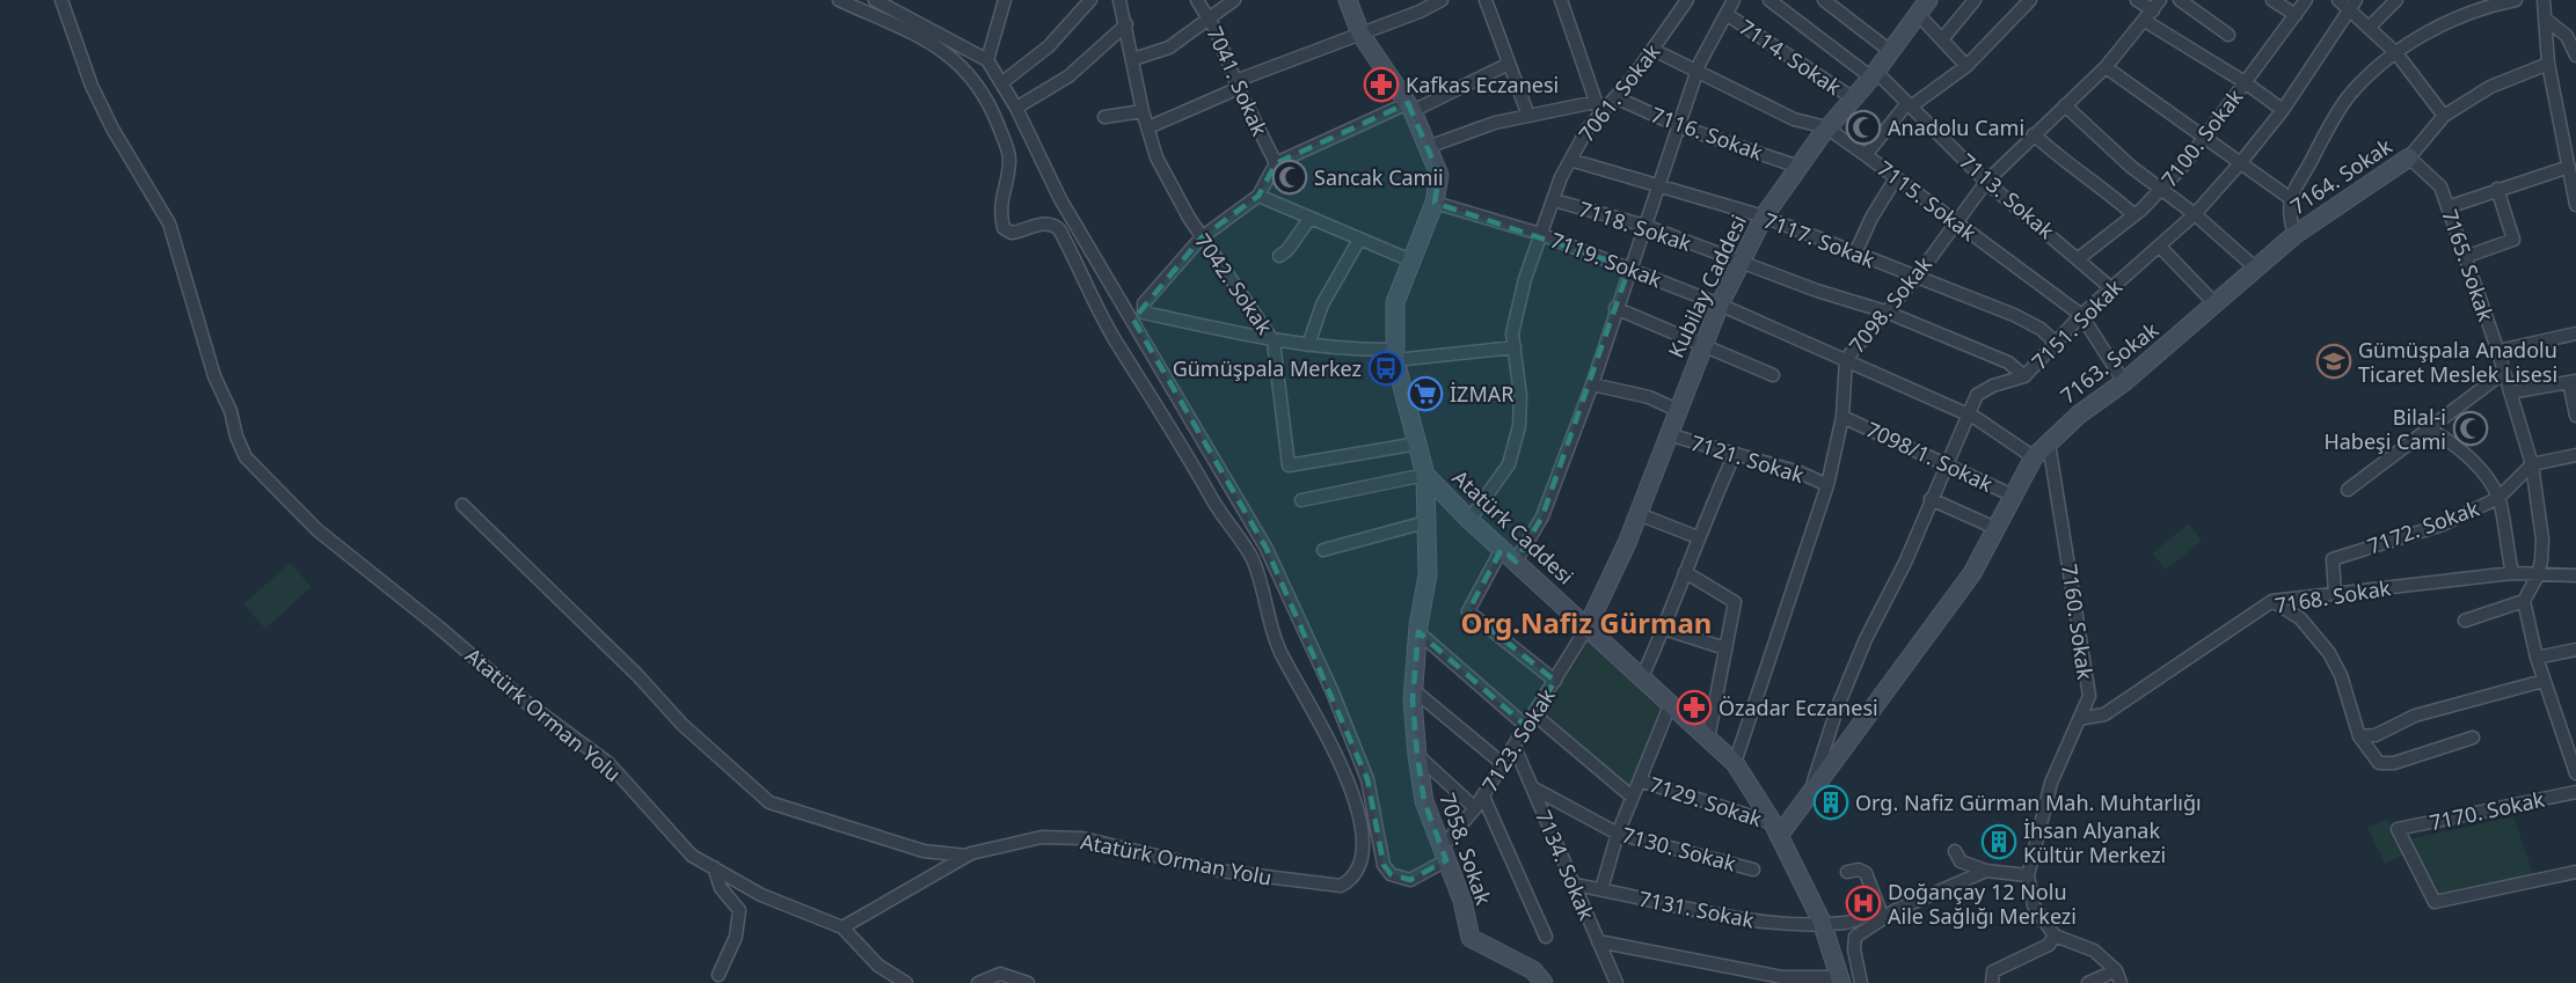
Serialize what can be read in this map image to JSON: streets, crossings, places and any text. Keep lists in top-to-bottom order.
{
  "streets": {
    "main road": [
      "7164. Sokak",
      "Kubilay Caddesi",
      "7163. Sokak",
      "Atatürk Caddesi",
      "7058. Sokak"
    ],
    "street": [
      "7114. Sokak",
      "7041. Sokak",
      "7061. Sokak",
      "7116. Sokak",
      "7100. Sokak",
      "7113. Sokak",
      "7115. Sokak",
      "7118. Sokak",
      "7117. Sokak",
      "7119. Sokak",
      "7165. Sokak",
      "7042. Sokak",
      "7098. Sokak",
      "7151. Sokak",
      "7098/1. Sokak",
      "7121. Sokak",
      "7172. Sokak",
      "7168. Sokak",
      "7160. Sokak",
      "Atatürk Orman Yolu",
      "7123. Sokak",
      "7129. Sokak",
      "7170. Sokak",
      "7130. Sokak",
      "7134. Sokak",
      "7131. Sokak"
    ]
  },
  "crossings": [
    ["7114. Sokak", "Kubilay Caddesi"],
    ["7061. Sokak", "7116. Sokak"],
    ["7061. Sokak", "7115. Sokak"],
    ["7061. Sokak", "7118. Sokak"],
    ["7061. Sokak", "7117. Sokak"],
    ["7061. Sokak", "7119. Sokak"],
    ["7061. Sokak", "Atatürk Caddesi"],
    ["7116. Sokak", "Kubilay Caddesi"],
    ["7100. Sokak", "7113. Sokak"],
    ["7164. Sokak", "7165. Sokak"],
    ["7164. Sokak", "7163. Sokak"],
    ["7113. Sokak", "Kubilay Caddesi"],
    ["7113. Sokak", "7098. Sokak"],
    ["7113. Sokak", "7151. Sokak"],
    ["7115. Sokak", "Kubilay Caddesi"],
    ["7115. Sokak", "7098. Sokak"],
    ["7115. Sokak", "7151. Sokak"],
    ["7115. Sokak", "7163. Sokak"],
    ["7118. Sokak", "Kubilay Caddesi"],
    ["7118. Sokak", "7098. Sokak"],
    ["7118. Sokak", "7151. Sokak"],
    ["7117. Sokak", "Kubilay Caddesi"],
    ["7117. Sokak", "7098. Sokak"],
    ["7117. Sokak", "7151. Sokak"],
    ["7119. Sokak", "Kubilay Caddesi"],
    ["7119. Sokak", "7098. Sokak"],
    ["7119. Sokak", "7151. Sokak"],
    ["7119. Sokak", "7163. Sokak"],
    ["7119. Sokak", "Atatürk Caddesi"],
    ["7165. Sokak", "7172. Sokak"],
    ["7165. Sokak", "7168. Sokak"],
    ["7042. Sokak", "Atatürk Caddesi"],
    ["Kubilay Caddesi", "7121. Sokak"],
    ["Kubilay Caddesi", "Atatürk Caddesi"],
    ["Kubilay Caddesi", "7123. Sokak"],
    ["7098. Sokak", "7098/1. Sokak"],
    ["7098. Sokak", "7121. Sokak"],
    ["7098. Sokak", "Atatürk Caddesi"],
    ["7151. Sokak", "7163. Sokak"],
    ["7151. Sokak", "7098/1. Sokak"],
    ["7163. Sokak", "7098/1. Sokak"],
    ["7163. Sokak", "Atatürk Caddesi"],
    ["7163. Sokak", "7160. Sokak"],
    ["7163. Sokak", "7129. Sokak"],
    ["Atatürk Caddesi", "7123. Sokak"],
    ["Atatürk Caddesi", "7129. Sokak"],
    ["Atatürk Caddesi", "7058. Sokak"],
    ["Atatürk Caddesi", "7131. Sokak"],
    ["7172. Sokak", "7168. Sokak"],
    ["7168. Sokak", "7160. Sokak"],
    ["7123. Sokak", "7058. Sokak"],
    ["7123. Sokak", "7134. Sokak"],
    ["7130. Sokak", "7134. Sokak"],
    ["7134. Sokak", "7131. Sokak"]
  ],
  "districts": ["Org.Nafiz Gürman"],
  "places": {
    "pharmacy": ["Kafkas Eczanesi", "Özadar Eczanesi"],
    "mosque": ["Anadolu Cami", "Sancak Camii", "Bilal-i Habeşi Cami"],
    "school or university": ["Gümüşpala Anadolu Ticaret Meslek Lisesi"],
    "bus stop": ["Gümüşpala Merkez"],
    "supermarket": ["İZMAR"],
    "building": ["Org. Nafiz Gürman Mah. Muhtarlığı", "İhsan Alyanak Kültür Merkezi"],
    "hospital": ["Doğançay 12 Nolu Aile Sağlığı Merkezi"]
  }
}
